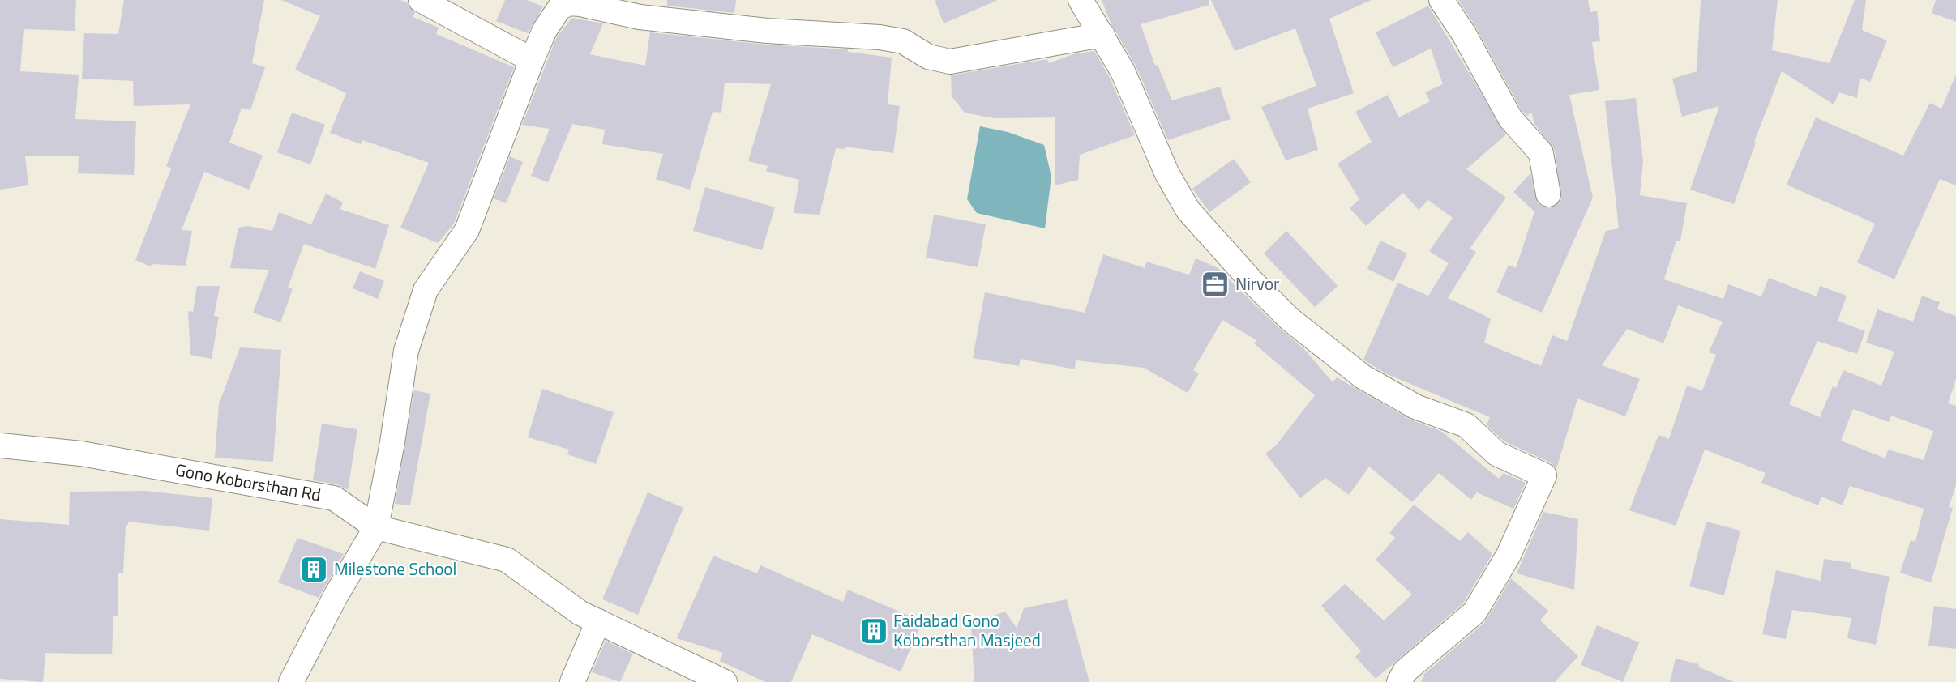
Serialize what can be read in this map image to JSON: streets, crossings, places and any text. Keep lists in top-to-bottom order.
{
  "streets": {
    "street": ["Gono Koborsthan Rd"]
  },
  "places": {
    "office": ["Nirvor"],
    "building": ["Milestone School", "Faidabad Gono Koborsthan Masjeed"]
  }
}
